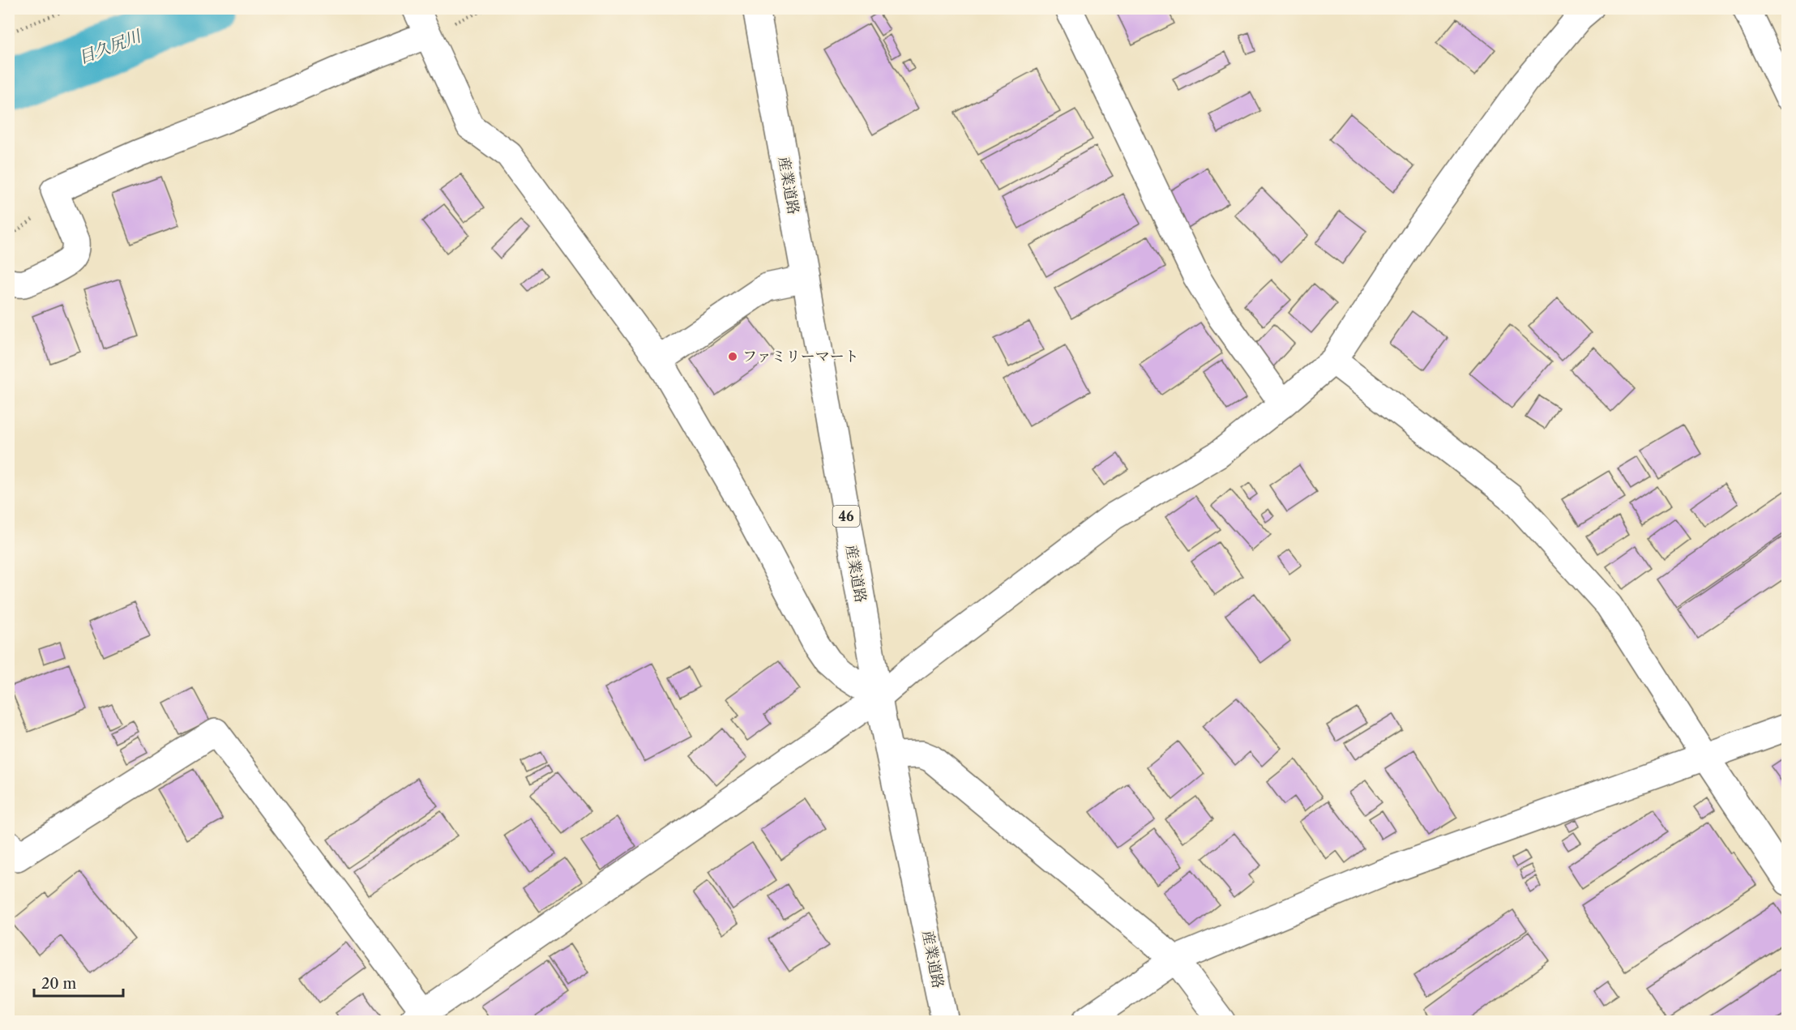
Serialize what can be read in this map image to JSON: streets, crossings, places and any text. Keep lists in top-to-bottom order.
{
  "streets": {
    "street": ["産業道路", "46"]
  },
  "water": ["目久尻川"],
  "places": ["ファミリーマート"],
  "scale_bar": "20 m"
}
